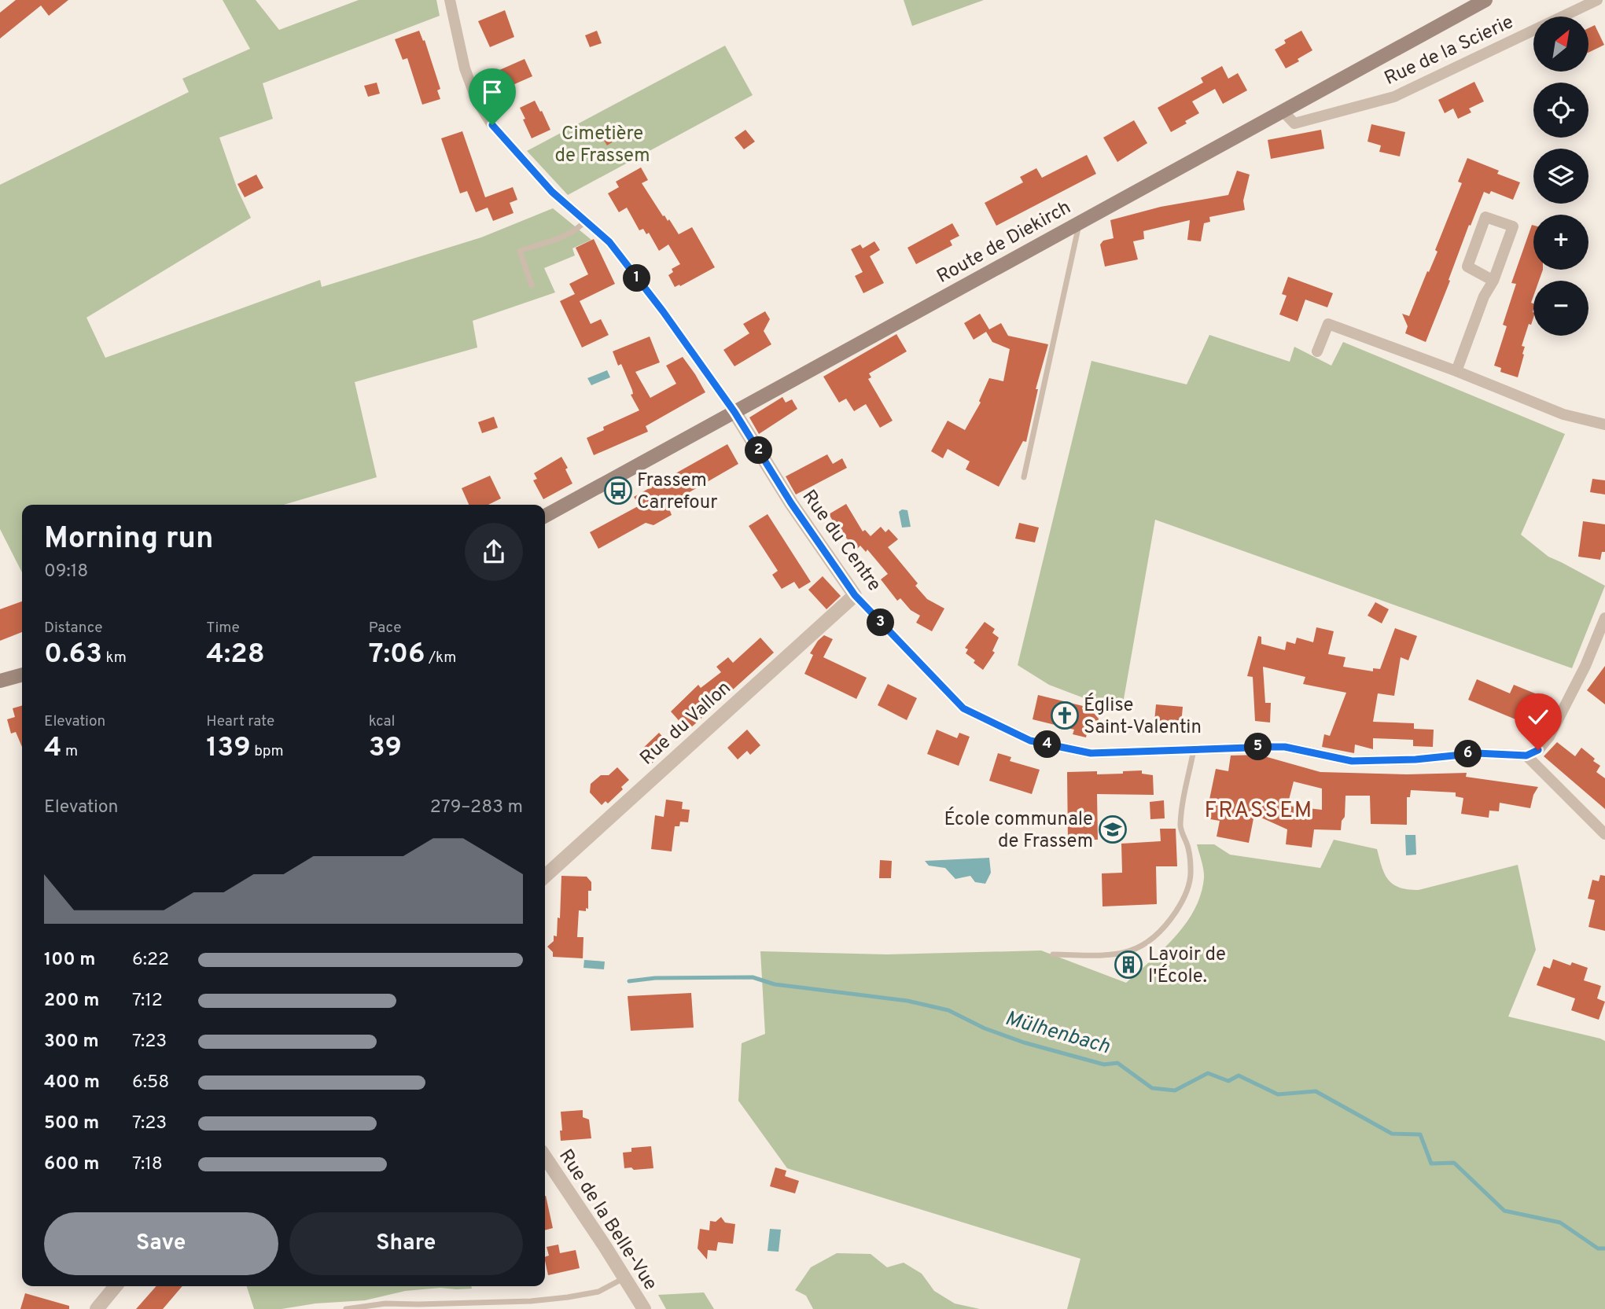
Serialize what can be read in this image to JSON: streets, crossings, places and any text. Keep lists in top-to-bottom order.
{
  "streets": {
    "main road": ["Route de Diekirch"],
    "street": [
      "Rue de la Scierie",
      "Rue du Centre",
      "Rue du Vallon",
      "Rue de la Belle-Vue"
    ]
  },
  "crossings": [
    ["Rue de la Scierie", "Route de Diekirch"],
    ["Route de Diekirch", "Rue du Centre"],
    ["Rue du Centre", "Rue du Vallon"]
  ],
  "districts": ["FRASSEM"],
  "water": ["Mülhenbach"],
  "parks": ["Cimetière de Frassem"],
  "places": {
    "bus stop": ["Frassem Carrefour"],
    "church": ["Église Saint-Valentin"],
    "school or university": ["École communale de Frassem"],
    "building": ["Lavoir de l'École."]
  },
  "north": "top right",
  "page": {
    "map_buttons": ["+", "−"],
    "pins": [
      "1",
      "2",
      "3",
      "4",
      "5",
      "6"
    ],
    "heading": ["Morning run", "09:18"],
    "stats": [
      ["Distance", "0.63 km"],
      ["Time", "4:28"],
      ["Pace", "7:06 /km"],
      ["Elevation", "4 m"],
      ["Heart rate", "139 bpm"],
      ["kcal", "39"]
    ],
    "chart": ["Elevation", "279–283 m"],
    "list": [
      {
        "name": "100 m",
        "note": "6:22"
      },
      {
        "name": "200 m",
        "note": "7:12"
      },
      {
        "name": "300 m",
        "note": "7:23"
      },
      {
        "name": "400 m",
        "note": "6:58"
      },
      {
        "name": "500 m",
        "note": "7:23"
      },
      {
        "name": "600 m",
        "note": "7:18"
      }
    ],
    "buttons": ["Save", "Share"]
  }
}
